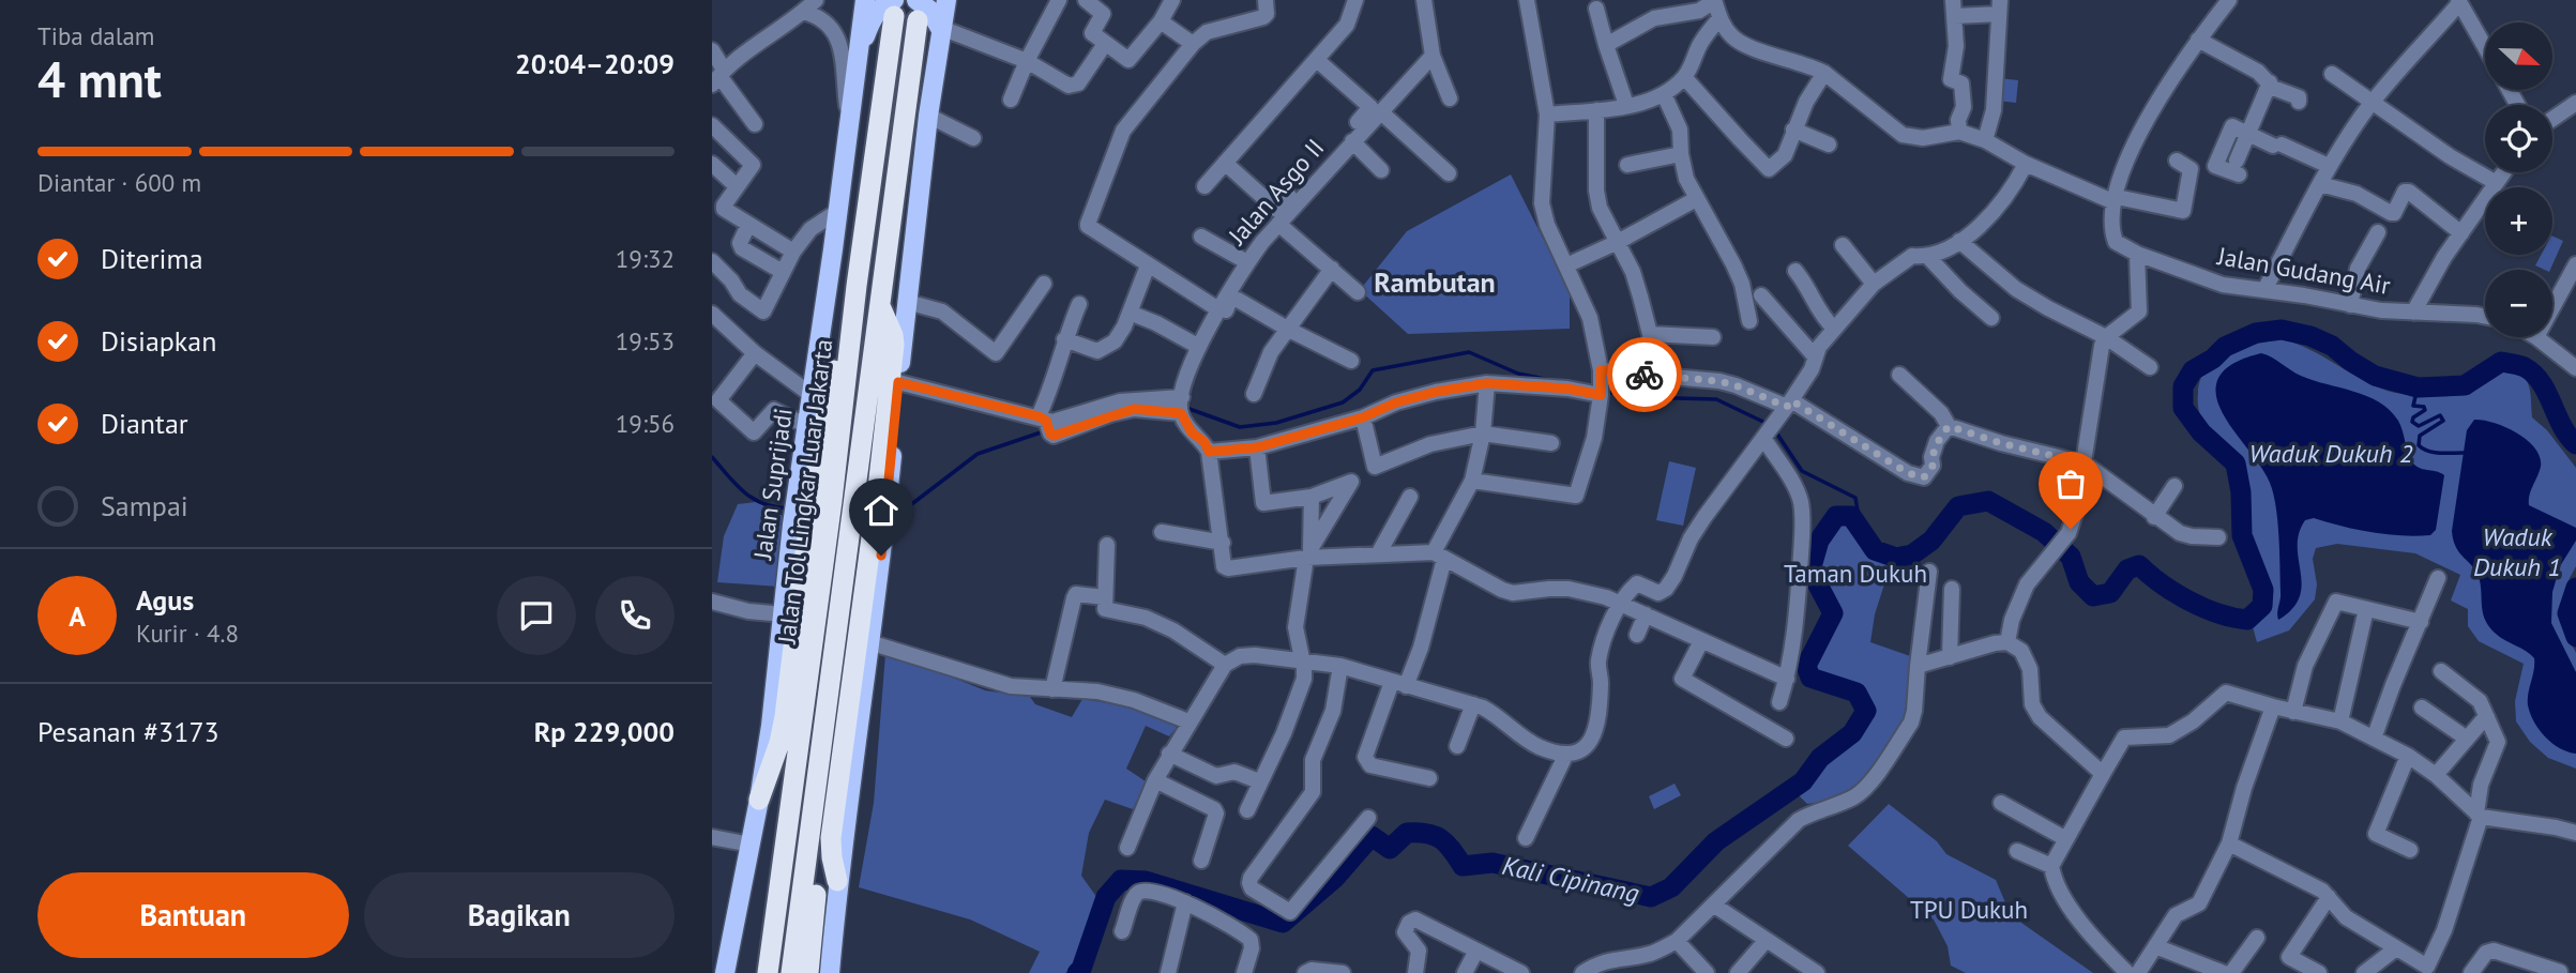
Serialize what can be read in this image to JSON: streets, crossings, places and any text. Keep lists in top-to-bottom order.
{
  "streets": {
    "highway": ["Jalan Tol Lingkar Luar Jakarta"],
    "main road": ["Jalan Suprijadi"],
    "street": ["Jalan Asgo II", "Jalan Gudang Air"]
  },
  "crossings": [
    ["Jalan Suprijadi", "Jalan Tol Lingkar Luar Jakarta"]
  ],
  "districts": ["Rambutan"],
  "water": ["Waduk Dukuh 2", "Waduk Dukuh 1", "Kali Cipinang"],
  "parks": ["Taman Dukuh", "TPU Dukuh"],
  "north": "right",
  "page": {
    "heading": ["4 mnt", "Tiba dalam", "20:04–20:09"],
    "panel": [
      "Agus",
      "Kurir · 4.8",
      "Pesanan #3173",
      "Rp 229,000"
    ],
    "map_buttons": ["+", "−"],
    "bar": "Diantar · 600 m",
    "list": [
      ["Diterima", "19:32"],
      ["Disiapkan", "19:53"],
      ["Diantar", "19:56"],
      "Sampai"
    ],
    "round": "A",
    "buttons": ["Bantuan", "Bagikan"]
  }
}
